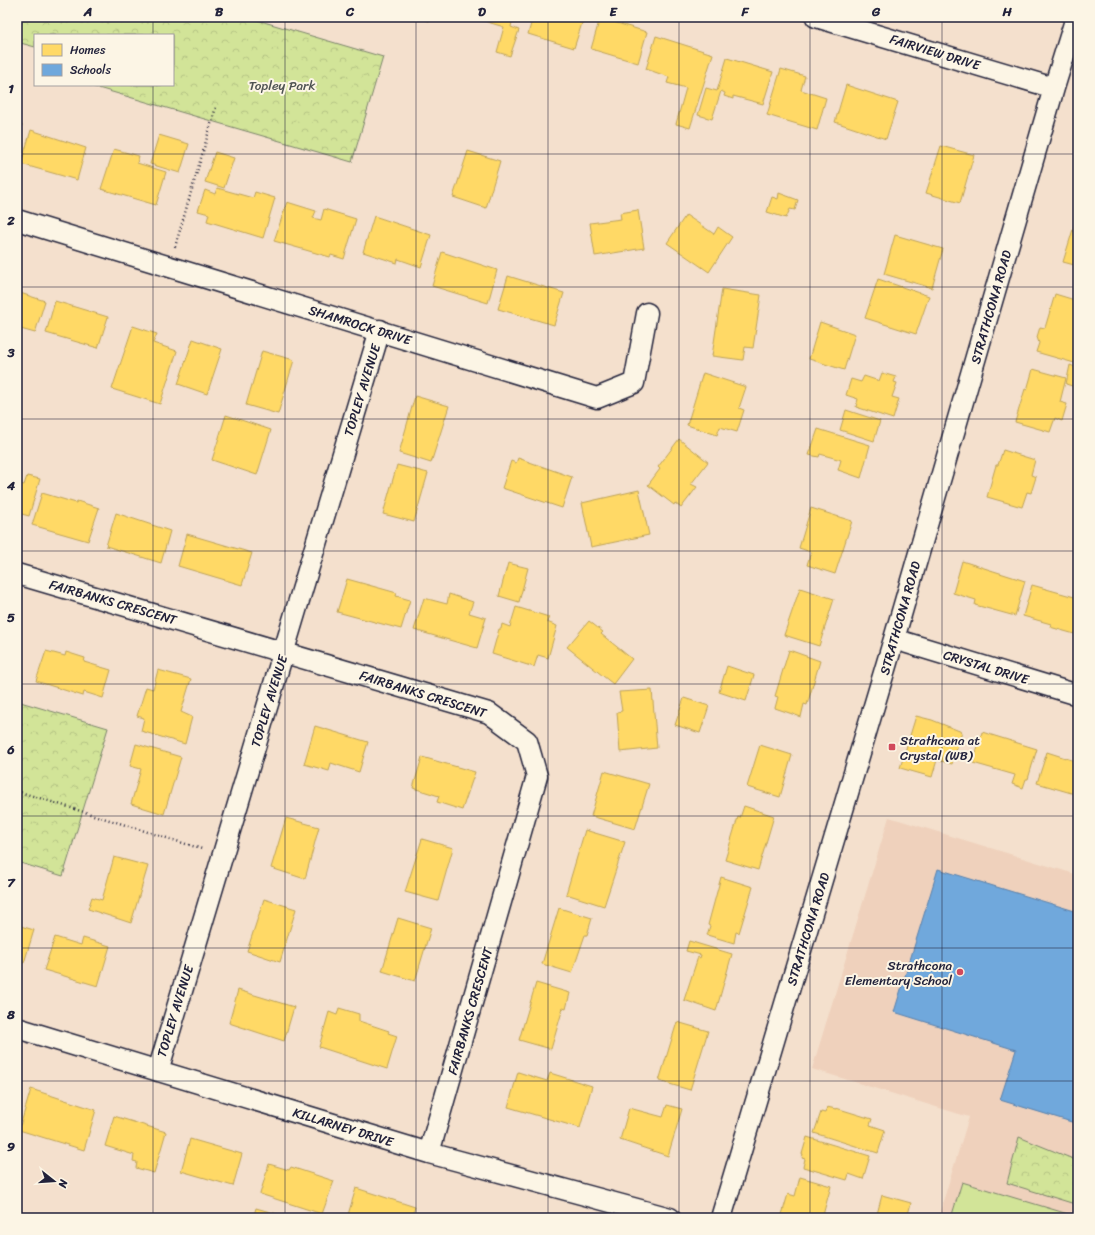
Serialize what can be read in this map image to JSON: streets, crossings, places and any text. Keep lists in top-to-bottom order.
{
  "streets": {
    "street": [
      "FAIRVIEW DRIVE",
      "STRATHCONA ROAD",
      "SHAMROCK DRIVE",
      "TOPLEY AVENUE",
      "FAIRBANKS CRESCENT",
      "CRYSTAL DRIVE",
      "KILLARNEY DRIVE"
    ]
  },
  "crossings": [
    ["FAIRVIEW DRIVE", "STRATHCONA ROAD"],
    ["STRATHCONA ROAD", "CRYSTAL DRIVE"],
    ["SHAMROCK DRIVE", "TOPLEY AVENUE"],
    ["TOPLEY AVENUE", "FAIRBANKS CRESCENT"],
    ["TOPLEY AVENUE", "KILLARNEY DRIVE"],
    ["FAIRBANKS CRESCENT", "KILLARNEY DRIVE"]
  ],
  "parks": ["Topley Park"],
  "places": {
    "transit": ["Strathcona at Crystal (WB)"],
    "other": ["Strathcona Elementary School"]
  },
  "legend": ["Homes", "Schools"],
  "north": "right",
  "grid": {
    "columns": [
      "A",
      "B",
      "C",
      "D",
      "E",
      "F",
      "G",
      "H"
    ],
    "rows": [
      "1",
      "2",
      "3",
      "4",
      "5",
      "6",
      "7",
      "8",
      "9"
    ]
  }
}
